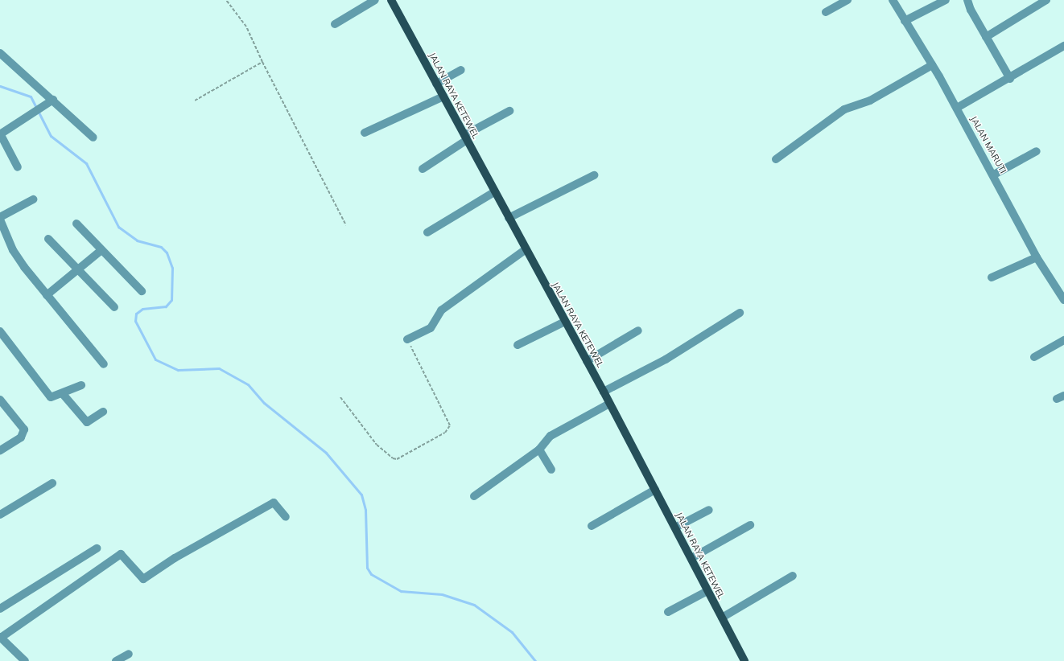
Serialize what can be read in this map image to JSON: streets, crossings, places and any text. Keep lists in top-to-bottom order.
{
  "streets": {
    "main road": ["JALAN RAYA KETEWEL"],
    "street": ["JALAN MARUTI"]
  }
}
